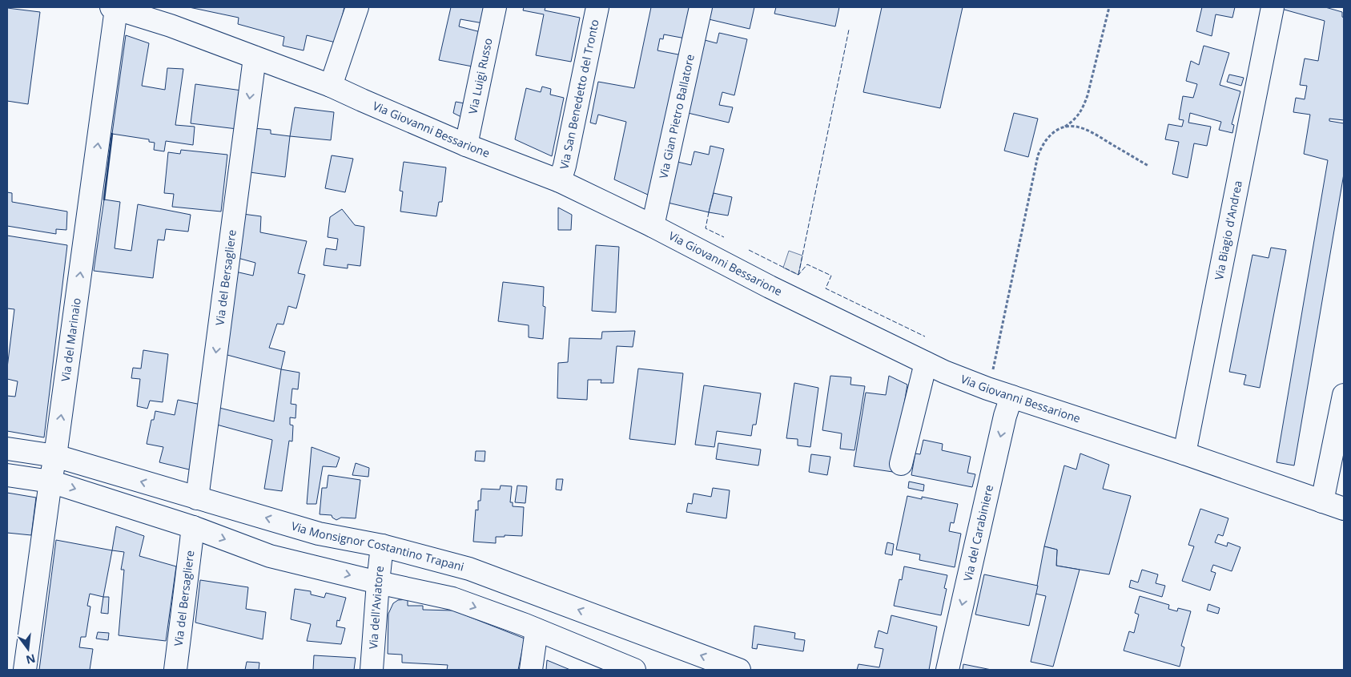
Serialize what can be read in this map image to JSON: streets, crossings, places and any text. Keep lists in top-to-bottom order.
{
  "streets": {
    "street": [
      "Via Luigi Russo",
      "Via San Benedetto del Tronto",
      "Via Gian Pietro Ballatore",
      "Via Giovanni Bessarione",
      "Via Biagio d'Andrea",
      "Via del Bersagliere",
      "Via del Marinaio",
      "Via del Carabiniere",
      "Via Monsignor Costantino Trapani",
      "Via dell'Aviatore"
    ]
  },
  "crossings": [
    ["Via Luigi Russo", "Via Giovanni Bessarione"],
    ["Via San Benedetto del Tronto", "Via Giovanni Bessarione"],
    ["Via Gian Pietro Ballatore", "Via Giovanni Bessarione"],
    ["Via Giovanni Bessarione", "Via Biagio d'Andrea"],
    ["Via Giovanni Bessarione", "Via del Bersagliere"],
    ["Via Giovanni Bessarione", "Via del Marinaio"],
    ["Via Giovanni Bessarione", "Via del Carabiniere"],
    ["Via del Bersagliere", "Via Monsignor Costantino Trapani"],
    ["Via del Marinaio", "Via Monsignor Costantino Trapani"],
    ["Via Monsignor Costantino Trapani", "Via dell'Aviatore"]
  ],
  "one_way": ["Via del Bersagliere", "Via del Marinaio"],
  "north": "bottom"
}
